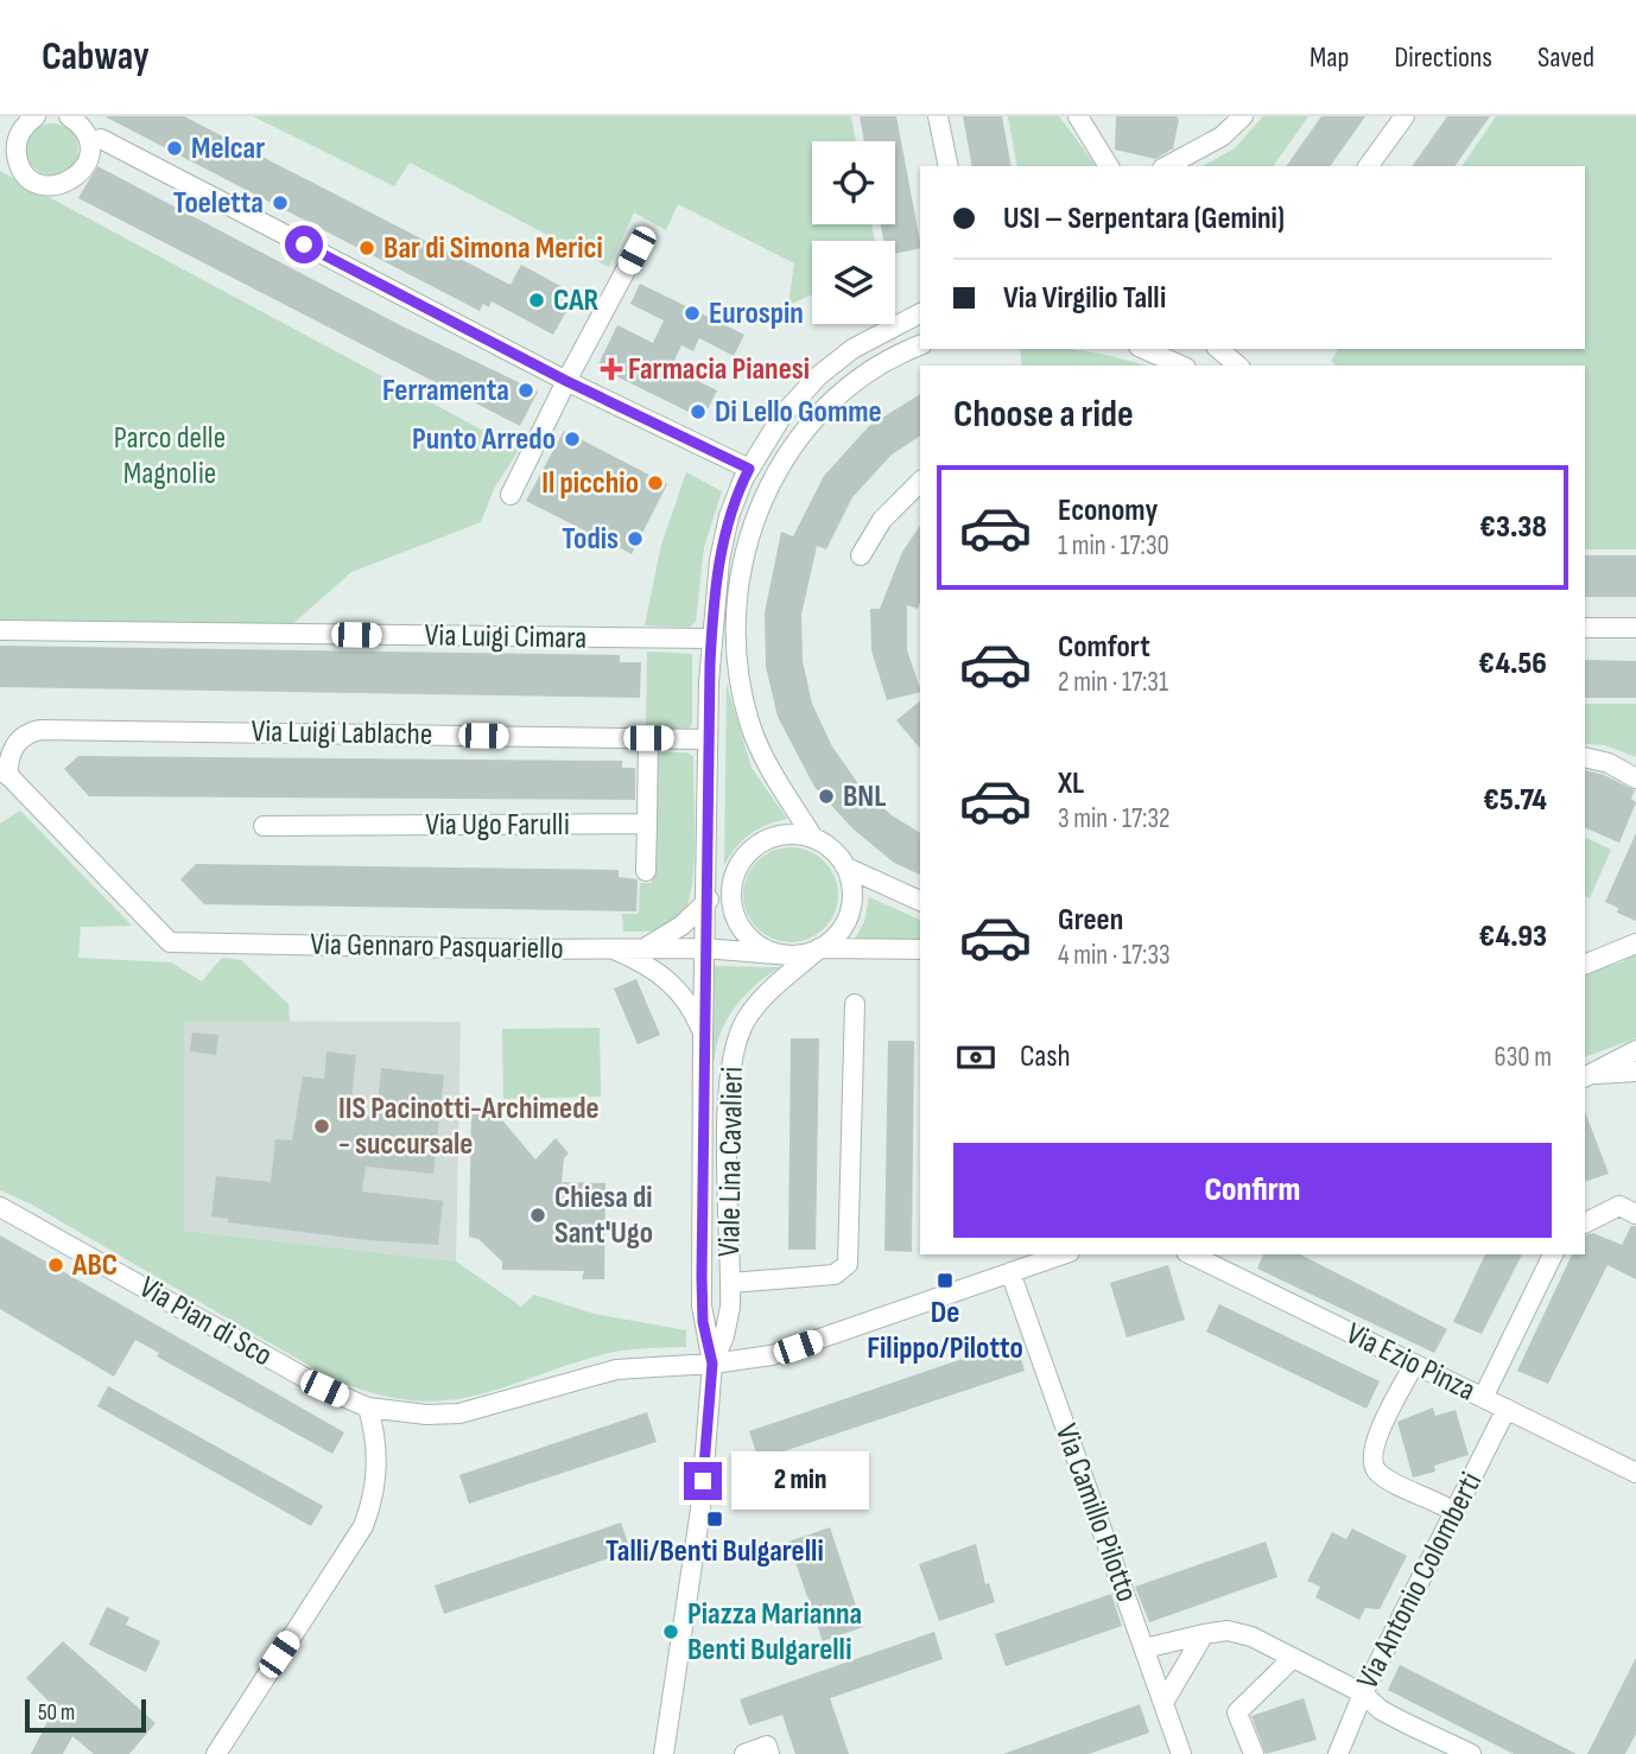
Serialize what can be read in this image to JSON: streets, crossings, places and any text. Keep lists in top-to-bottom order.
{
  "streets": {
    "street": [
      "Via Luigi Cimara",
      "Via Luigi Lablache",
      "Via Ugo Farulli",
      "Via Gennaro Pasquariello",
      "Viale Lina Cavalieri",
      "Via Pian di Sco",
      "Via Ezio Pinza",
      "Via Camillo Pilotto",
      "Via Antonio Colomberti"
    ]
  },
  "crossings": [
    ["Via Luigi Cimara", "Viale Lina Cavalieri"],
    ["Via Luigi Lablache", "Via Gennaro Pasquariello"],
    ["Via Luigi Lablache", "Viale Lina Cavalieri"],
    ["Via Gennaro Pasquariello", "Viale Lina Cavalieri"],
    ["Viale Lina Cavalieri", "Via Pian di Sco"],
    ["Via Pian di Sco", "Via Camillo Pilotto"],
    ["Via Ezio Pinza", "Via Antonio Colomberti"]
  ],
  "parks": ["Parco delle Magnolie"],
  "places": {
    "other": [
      "Melcar",
      "Toeletta",
      "Bar di Simona Merici",
      "CAR",
      "Eurospin",
      "Ferramenta",
      "Di Lello Gomme",
      "Punto Arredo",
      "Il picchio",
      "Todis",
      "BNL",
      "IIS Pacinotti-Archimede - succursale",
      "Chiesa di Sant'Ugo",
      "ABC",
      "Piazza Marianna Benti Bulgarelli"
    ],
    "health": ["Farmacia Pianesi"],
    "transit": ["De Filippo/Pilotto", "Talli/Benti Bulgarelli"]
  },
  "scale_bar": "50 m",
  "page": {
    "header": "Cabway",
    "nav": ["Map", "Directions", "Saved"],
    "banner": ["USI – Serpentara (Gemini)", "Via Virgilio Talli"],
    "heading": "Choose a ride",
    "list": [
      {
        "name": "Economy",
        "note": "1 min · 17:30",
        "value": "€3.38"
      },
      {
        "name": "Comfort",
        "note": "2 min · 17:31",
        "value": "€4.56"
      },
      {
        "name": "XL",
        "note": "3 min · 17:32",
        "value": "€5.74"
      },
      {
        "name": "Green",
        "note": "4 min · 17:33",
        "value": "€4.93"
      }
    ],
    "pay": ["Cash", "630 m"],
    "buttons": "Confirm",
    "bubble": "2 min",
    "scale": "50 m"
  }
}
